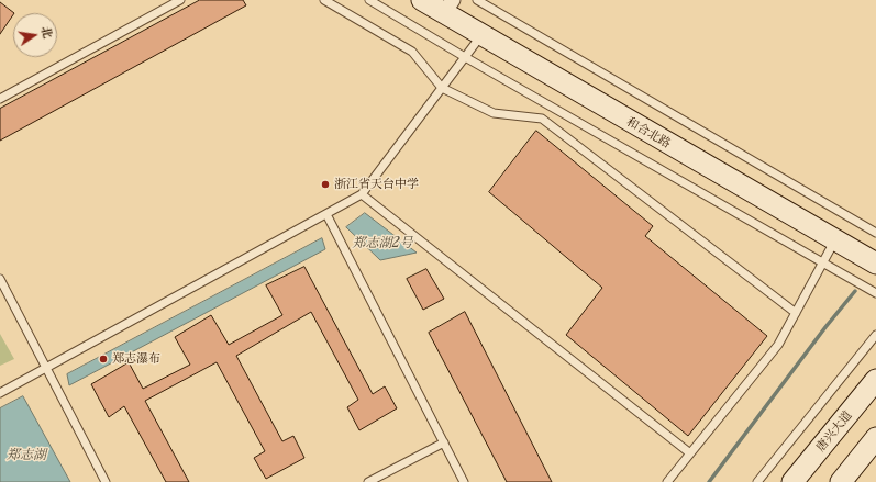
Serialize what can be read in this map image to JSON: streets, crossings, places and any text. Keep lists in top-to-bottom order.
{
  "streets": {
    "main road": ["和合北路", "唐兴大道"]
  },
  "water": ["郑志湖2号", "郑志湖"],
  "places": ["浙江省天台中学", "郑志瀑布"],
  "north": "right"
}
